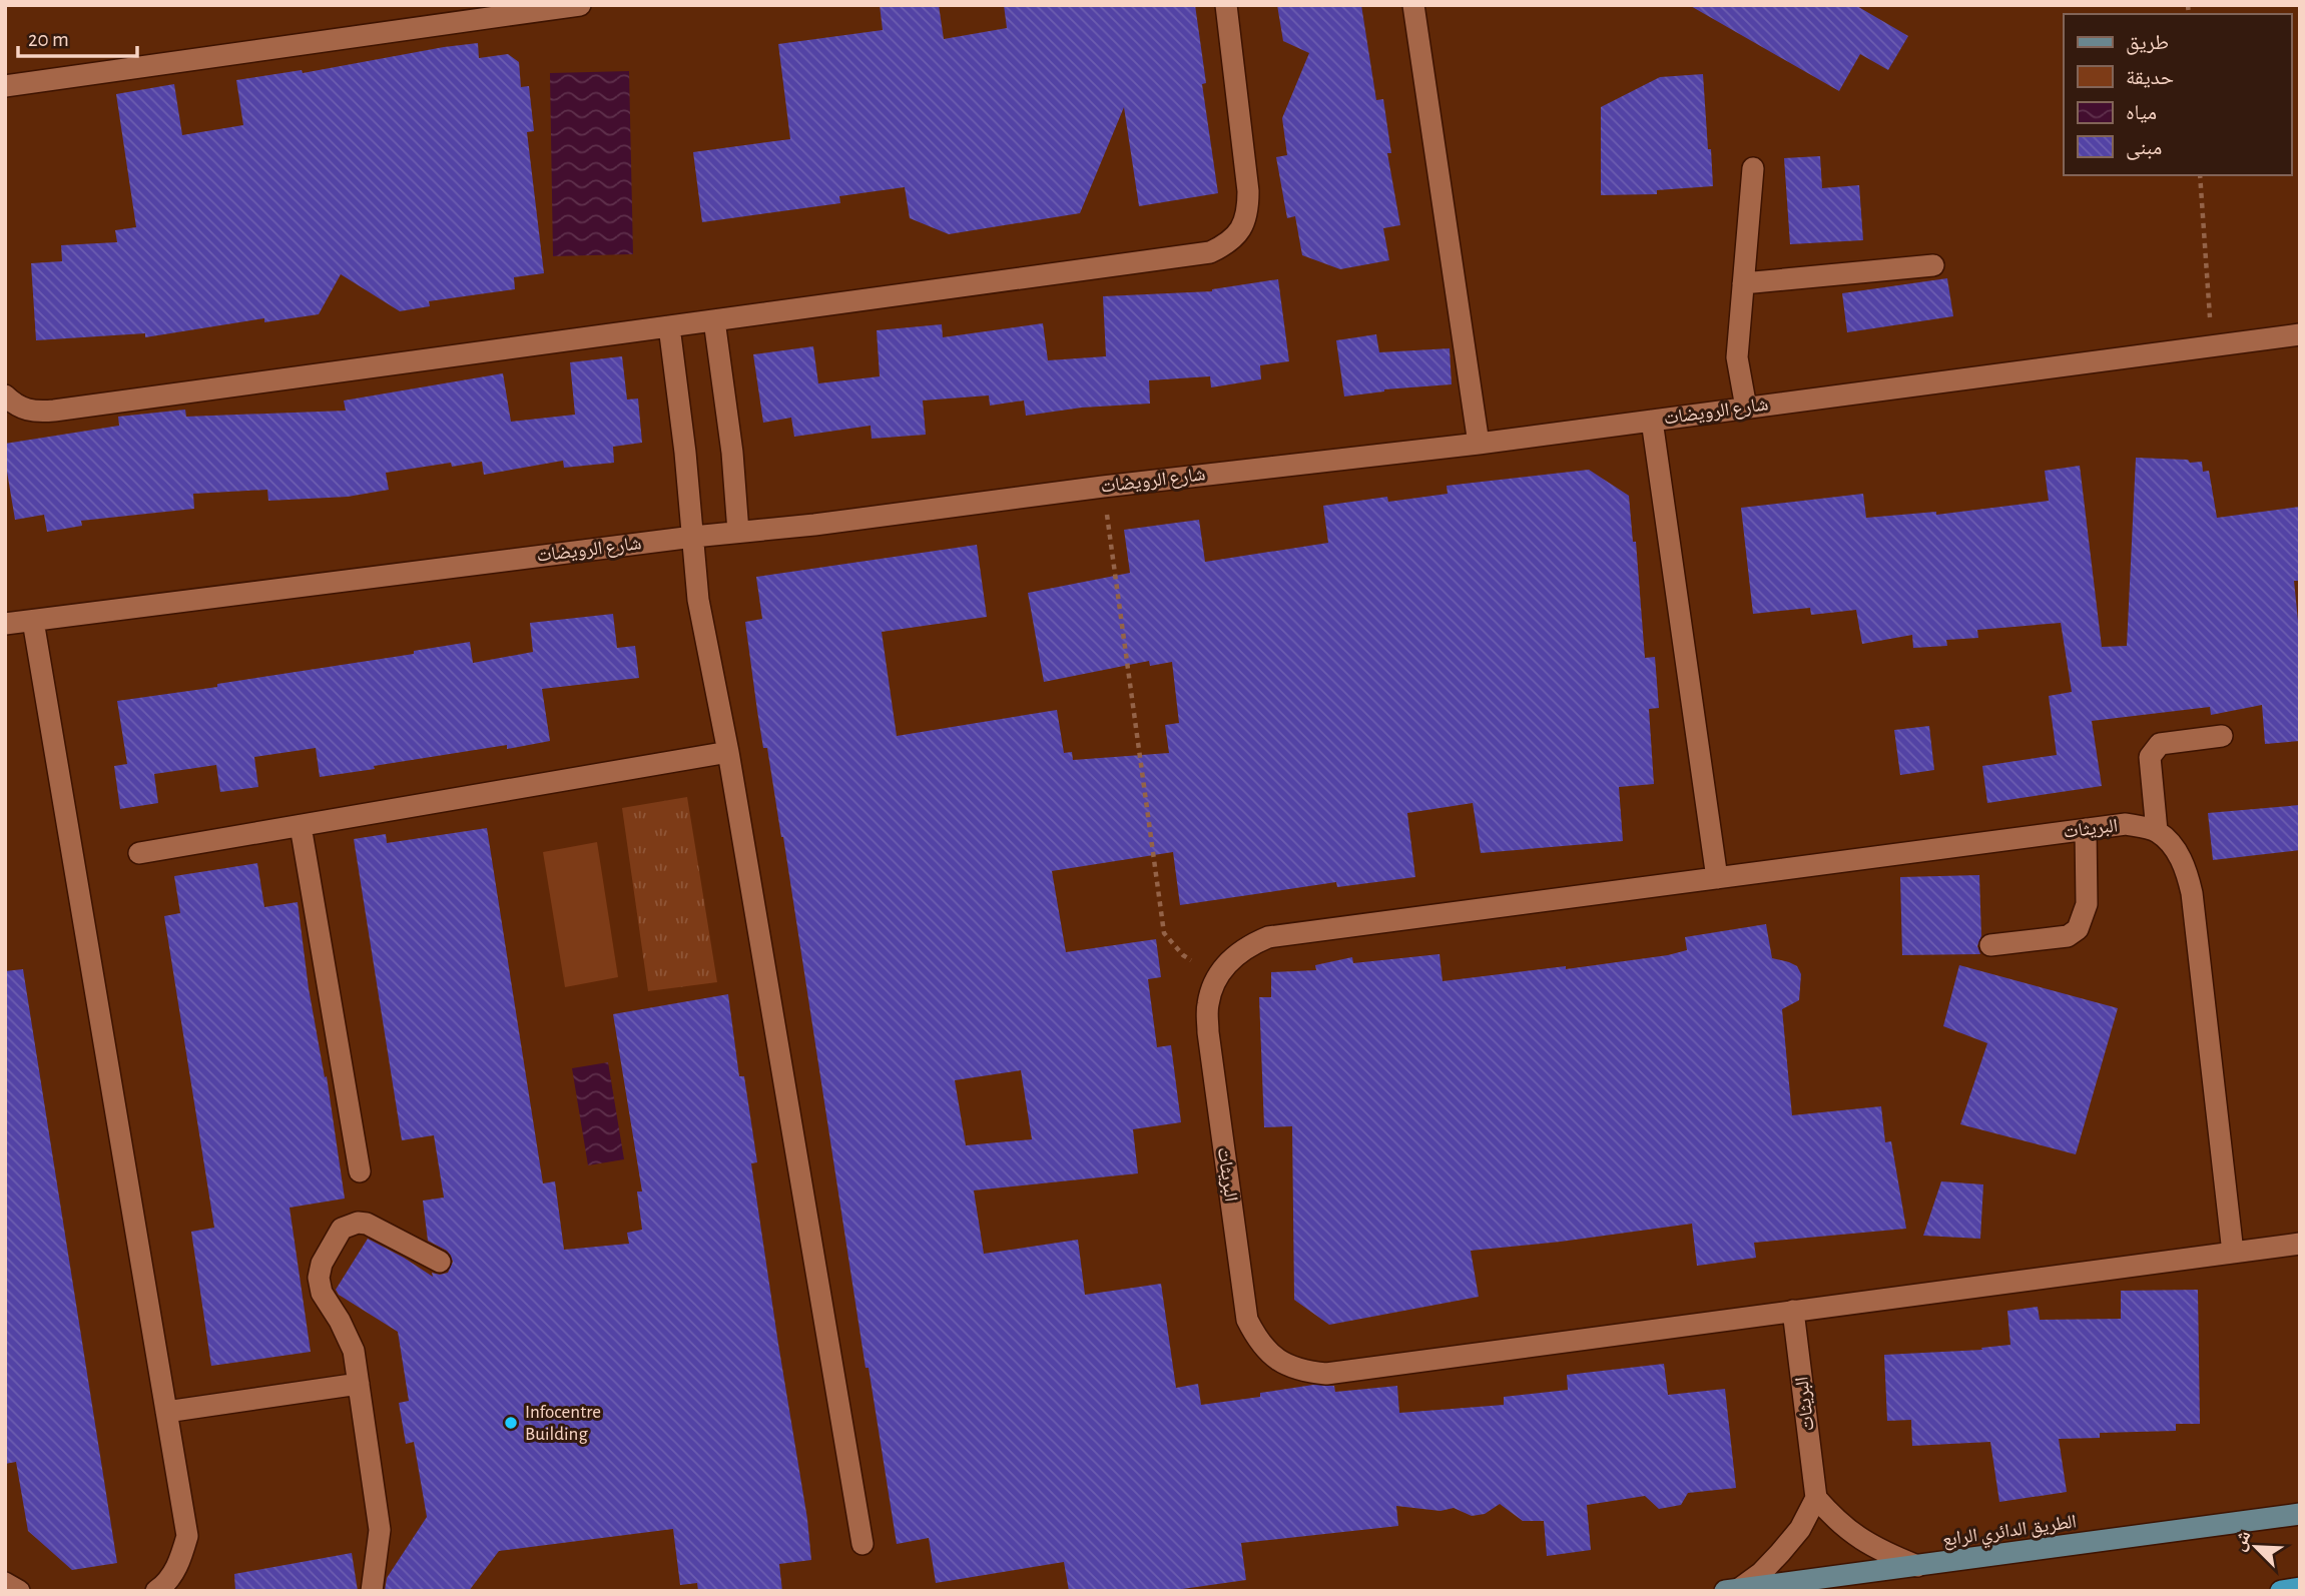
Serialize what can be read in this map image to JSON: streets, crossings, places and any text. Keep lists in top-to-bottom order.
{
  "streets": {
    "main road": ["الطريق الدائري الرابع"],
    "street": ["شارع الرويضات", "البريثات"]
  },
  "places": ["Infocentre Building"],
  "legend": [
    "طريق",
    "حديقة",
    "مياه",
    "مبنى"
  ],
  "scale_bar": "20 m",
  "north": "top left"
}
